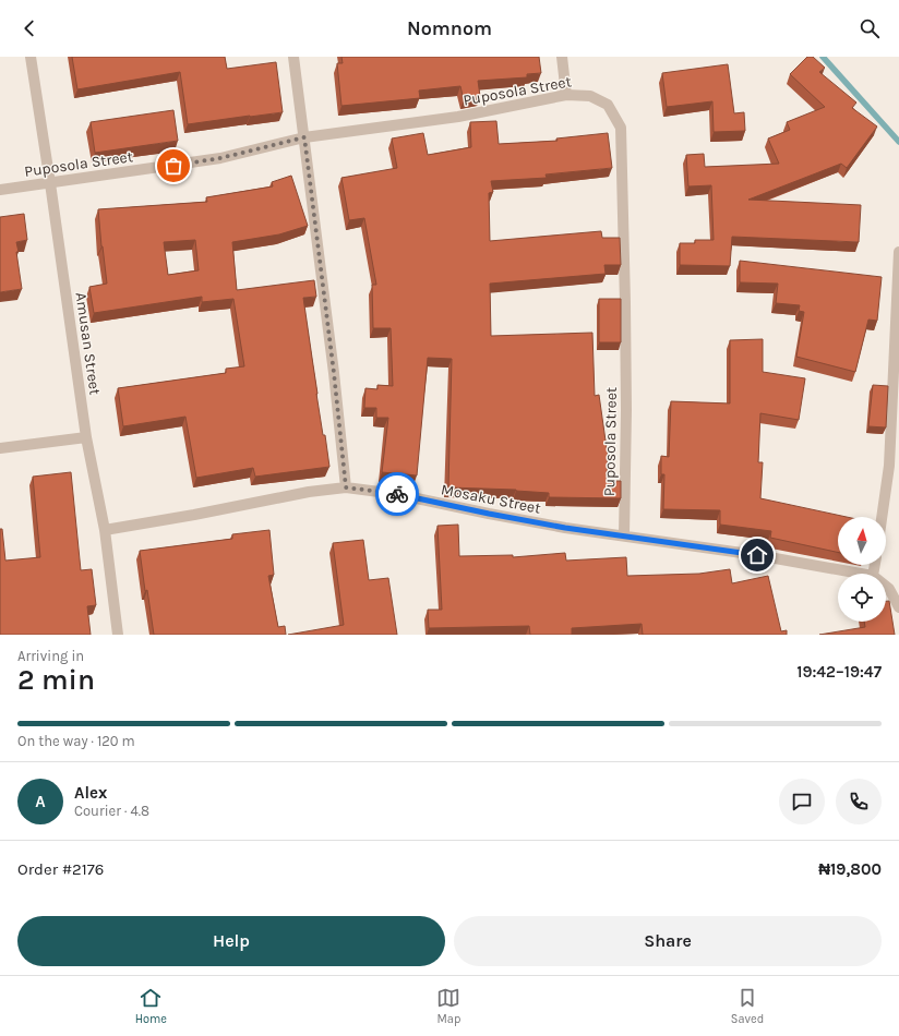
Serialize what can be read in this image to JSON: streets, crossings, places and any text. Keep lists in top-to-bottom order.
{
  "streets": {
    "street": ["Puposola Street", "Amusan Street", "Mosaku Street"]
  },
  "crossings": [
    ["Puposola Street", "Amusan Street"],
    ["Puposola Street", "Mosaku Street"],
    ["Amusan Street", "Mosaku Street"]
  ],
  "north": "top",
  "page": {
    "header": "Nomnom",
    "heading": ["2 min", "Arriving in", "19:42–19:47"],
    "panel": [
      "Alex",
      "Courier · 4.8",
      "Order #2176",
      "₦19,800"
    ],
    "bar": "On the way · 120 m",
    "round": "A",
    "buttons": ["Help", "Share"],
    "tabs": ["Home", "Map", "Saved"]
  }
}
